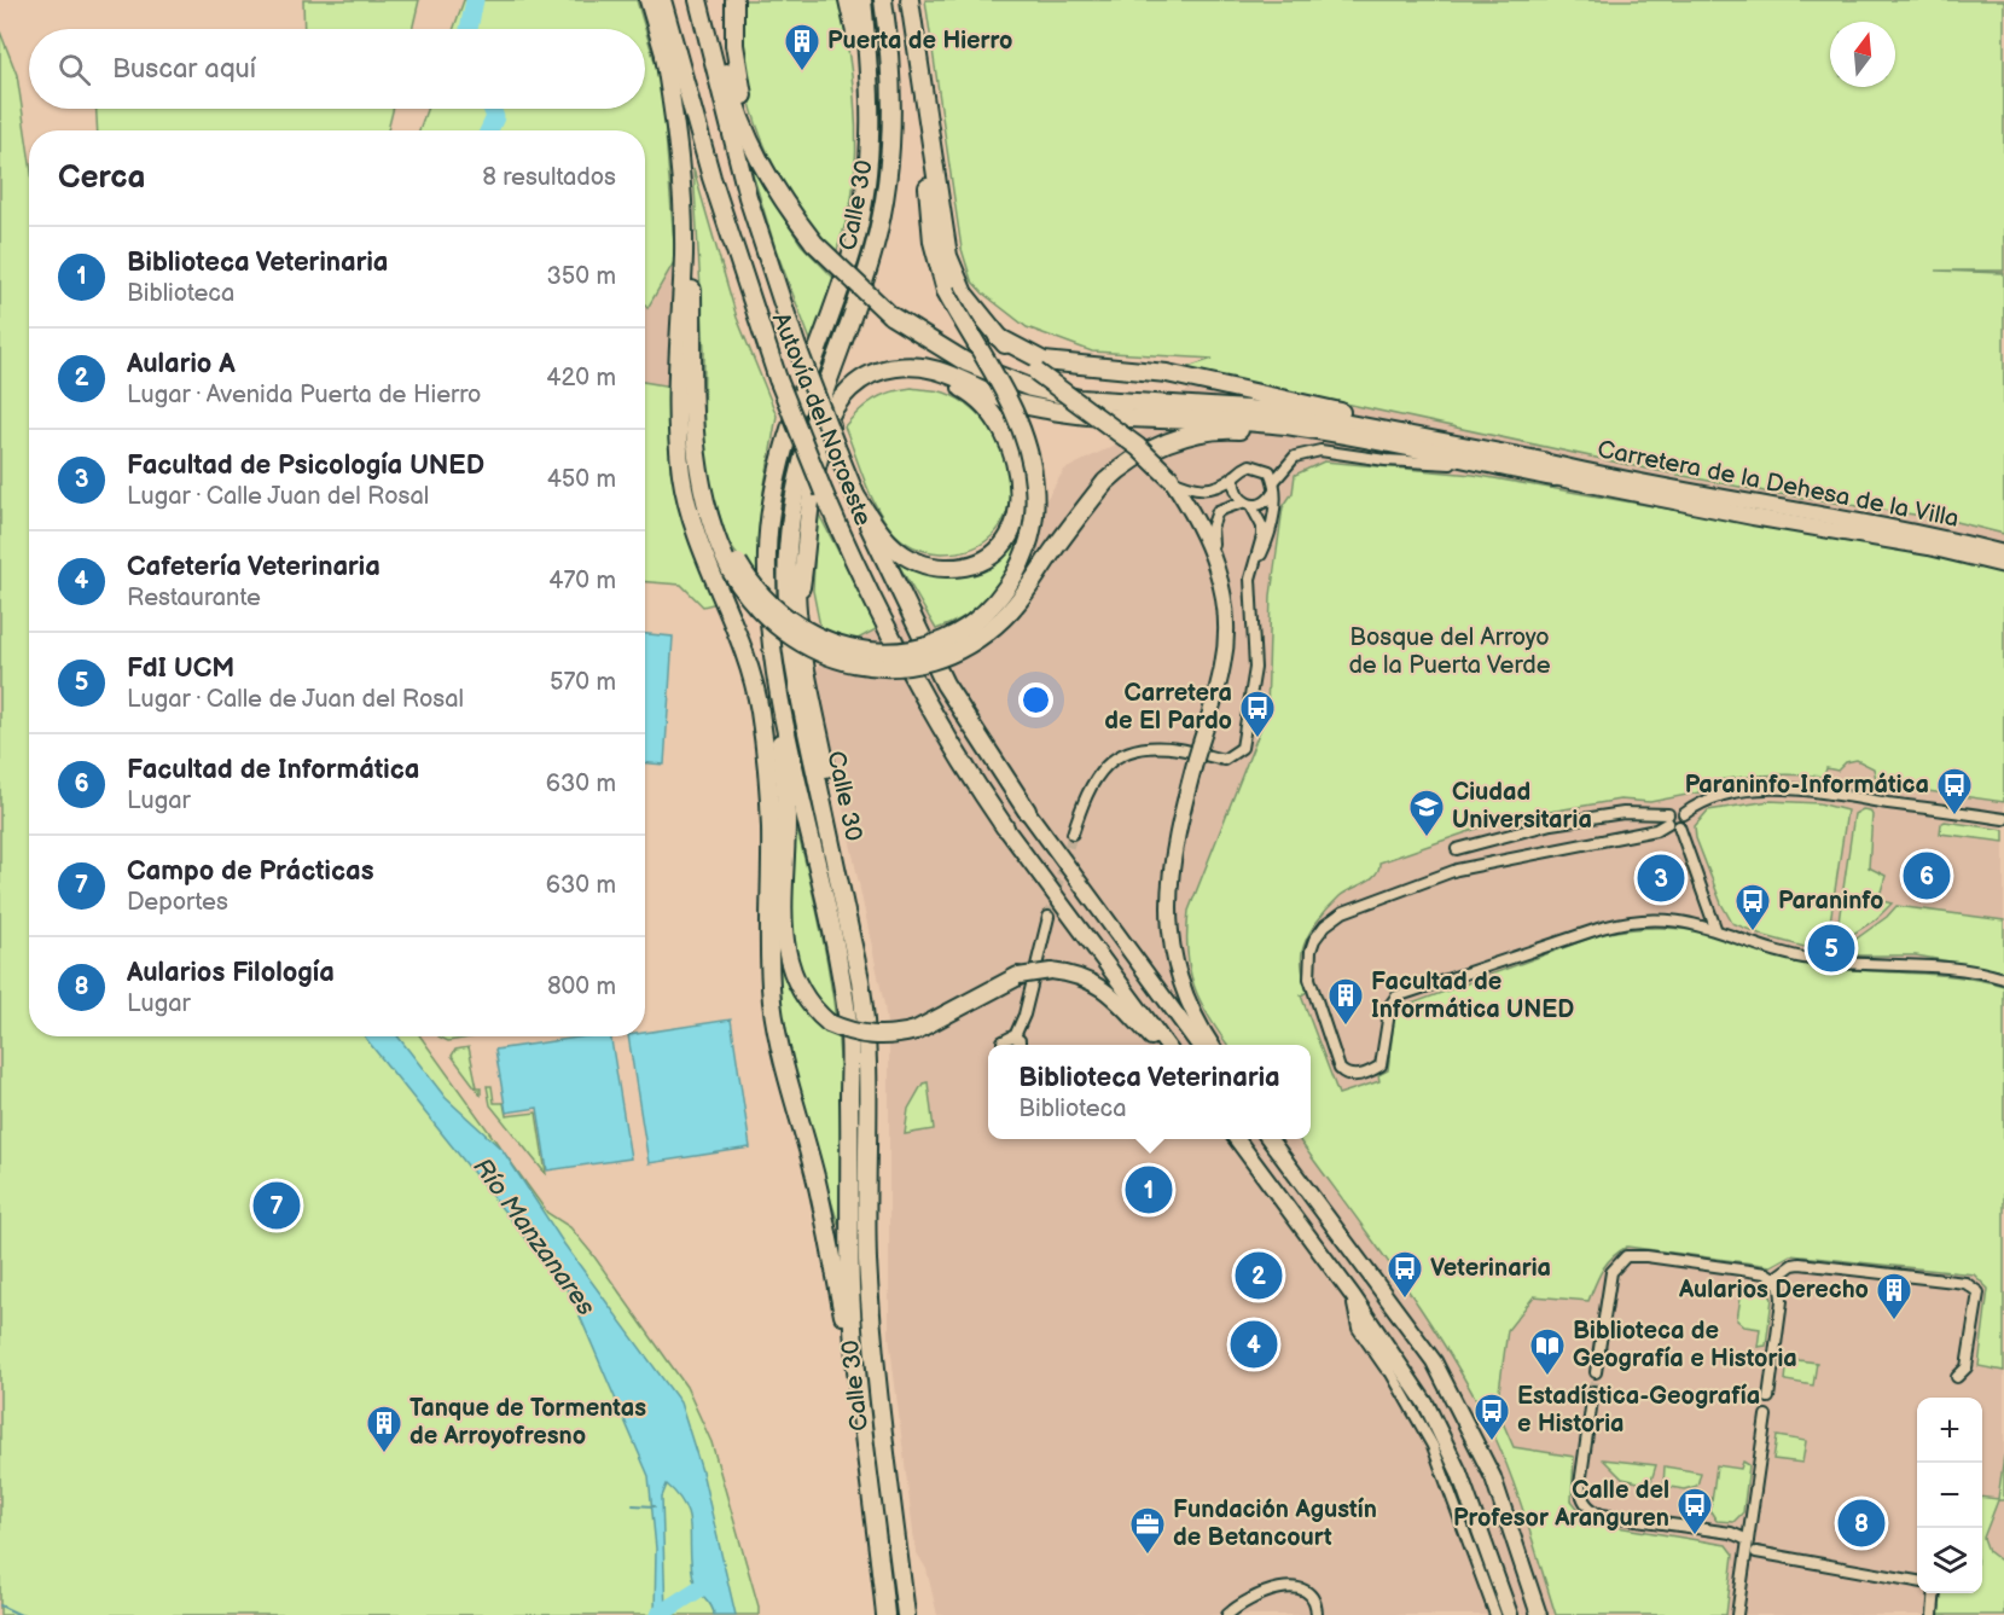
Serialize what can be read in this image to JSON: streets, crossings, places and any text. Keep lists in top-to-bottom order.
{
  "streets": {
    "highway": ["Calle 30", "Autovía del Noroeste"],
    "main road": ["Carretera de la Dehesa de la Villa"]
  },
  "water": ["Río Manzanares"],
  "parks": ["Bosque del Arroyo de la Puerta Verde"],
  "places": {
    "building": [
      "Puerta de Hierro",
      "Facultad de Informática UNED",
      "Aularios Derecho",
      "Tanque de Tormentas de Arroyofresno"
    ],
    "bus stop": [
      "Carretera de El Pardo",
      "Paraninfo-Informática",
      "Paraninfo",
      "Veterinaria",
      "Estadística-Geografía e Historia",
      "Calle del Profesor Aranguren"
    ],
    "school or university": ["Ciudad Universitaria"],
    "library": ["Biblioteca de Geografía e Historia"],
    "office": ["Fundación Agustín de Betancourt"]
  },
  "north": "top",
  "page": {
    "search": "Buscar aquí",
    "heading": ["Cerca", "8 resultados"],
    "list": [
      {
        "mark": "1",
        "name": "Biblioteca Veterinaria",
        "note": "Biblioteca",
        "value": "350 m"
      },
      {
        "mark": "2",
        "name": "Aulario A",
        "note": "Lugar · Avenida Puerta de Hierro",
        "value": "420 m"
      },
      {
        "mark": "3",
        "name": "Facultad de Psicología UNED",
        "note": "Lugar · Calle Juan del Rosal",
        "value": "450 m"
      },
      {
        "mark": "4",
        "name": "Cafetería Veterinaria",
        "note": "Restaurante",
        "value": "470 m"
      },
      {
        "mark": "5",
        "name": "FdI UCM",
        "note": "Lugar · Calle de Juan del Rosal",
        "value": "570 m"
      },
      {
        "mark": "6",
        "name": "Facultad de Informática",
        "note": "Lugar",
        "value": "630 m"
      },
      {
        "mark": "7",
        "name": "Campo de Prácticas",
        "note": "Deportes",
        "value": "630 m"
      },
      {
        "mark": "8",
        "name": "Aularios Filología",
        "note": "Lugar",
        "value": "800 m"
      }
    ],
    "pins": [
      "6",
      "3",
      "5",
      "1",
      "7",
      "2",
      "4",
      "8"
    ],
    "popup": ["Biblioteca Veterinaria", "Biblioteca"],
    "map_buttons": ["+", "−"]
  }
}
